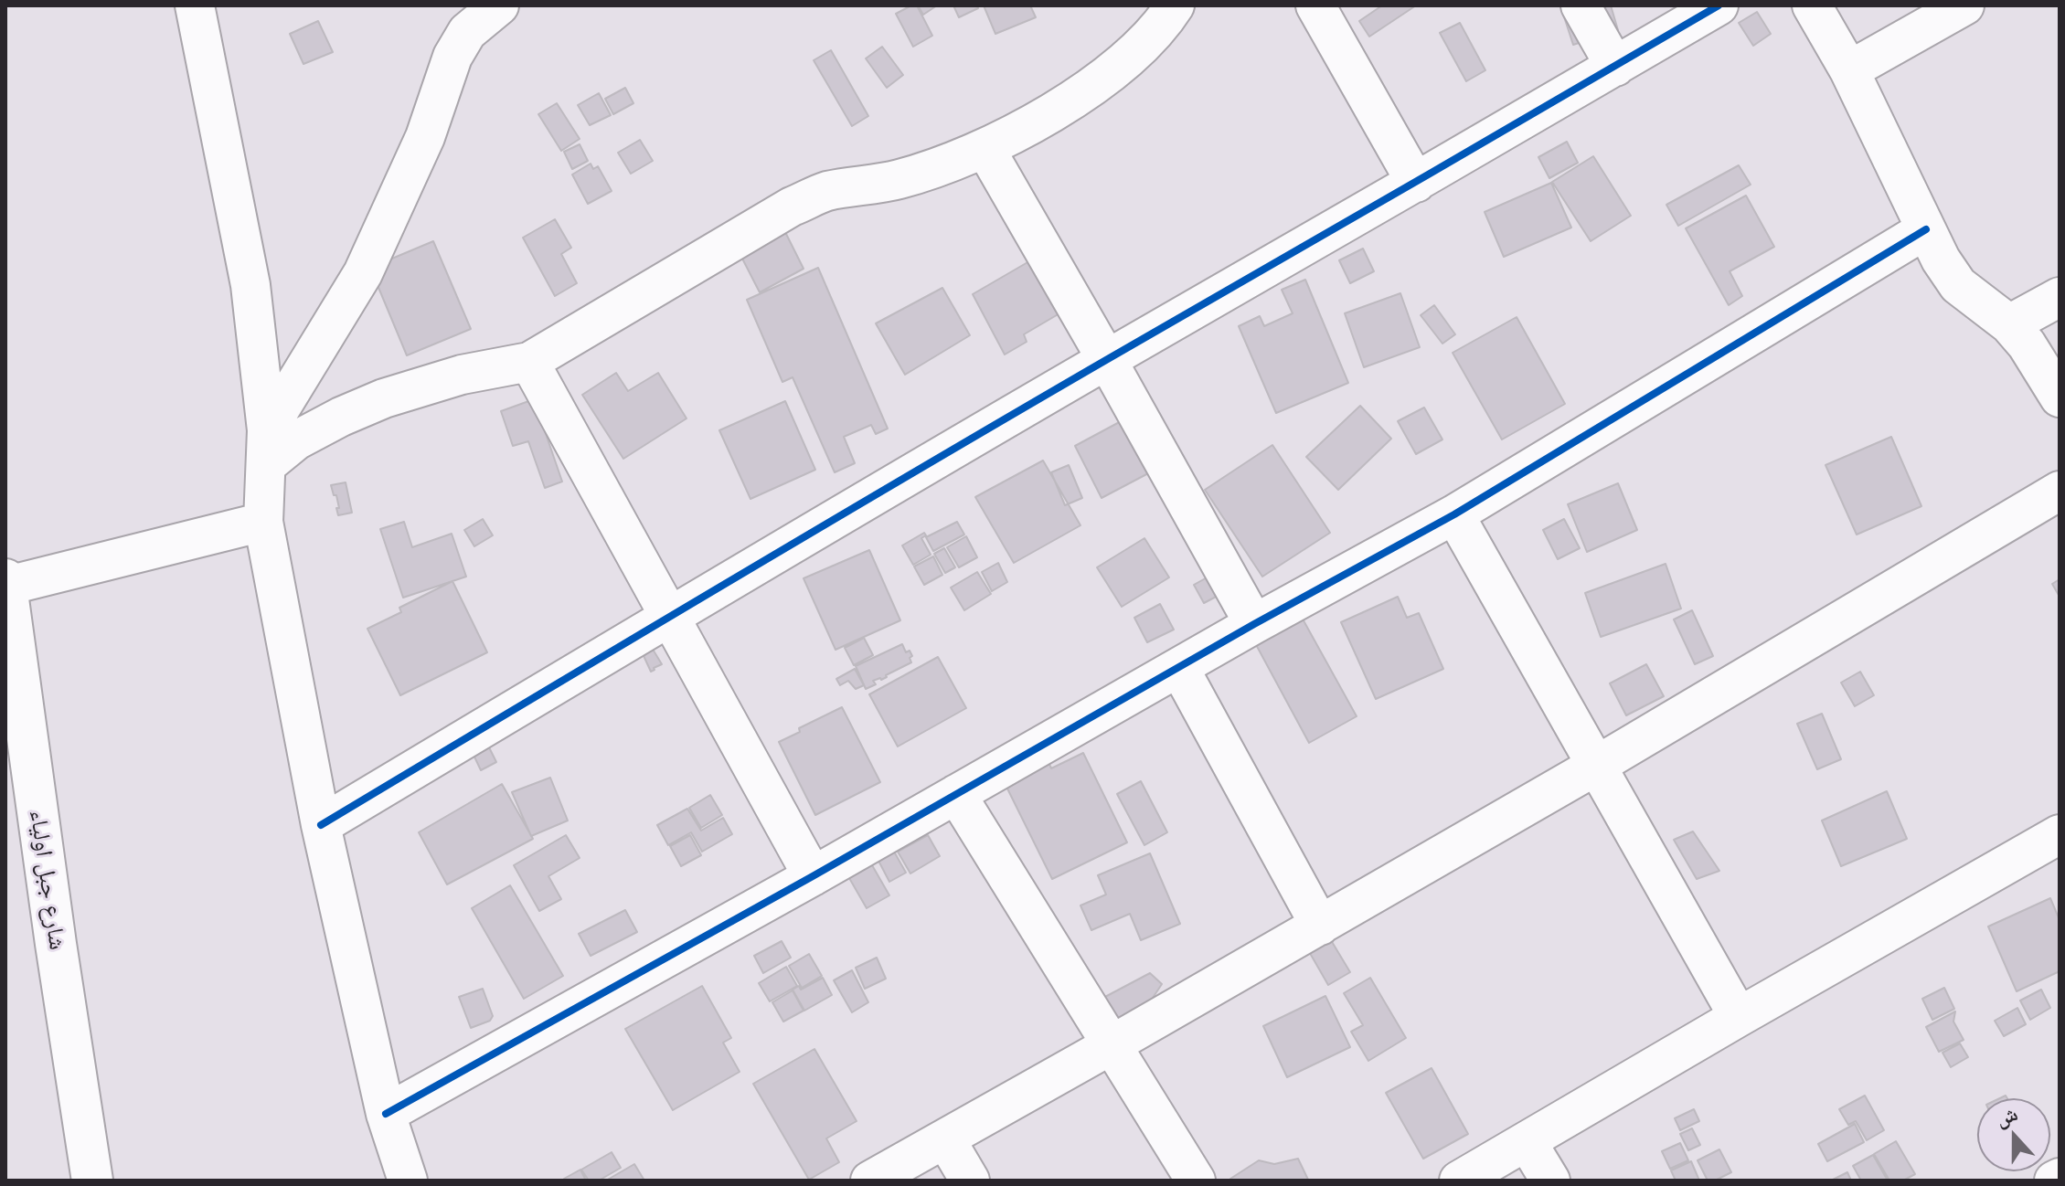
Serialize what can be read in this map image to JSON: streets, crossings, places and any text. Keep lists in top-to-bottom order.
{
  "streets": {
    "highway": ["شارع جبل اولياء"]
  },
  "north": "top"
}
